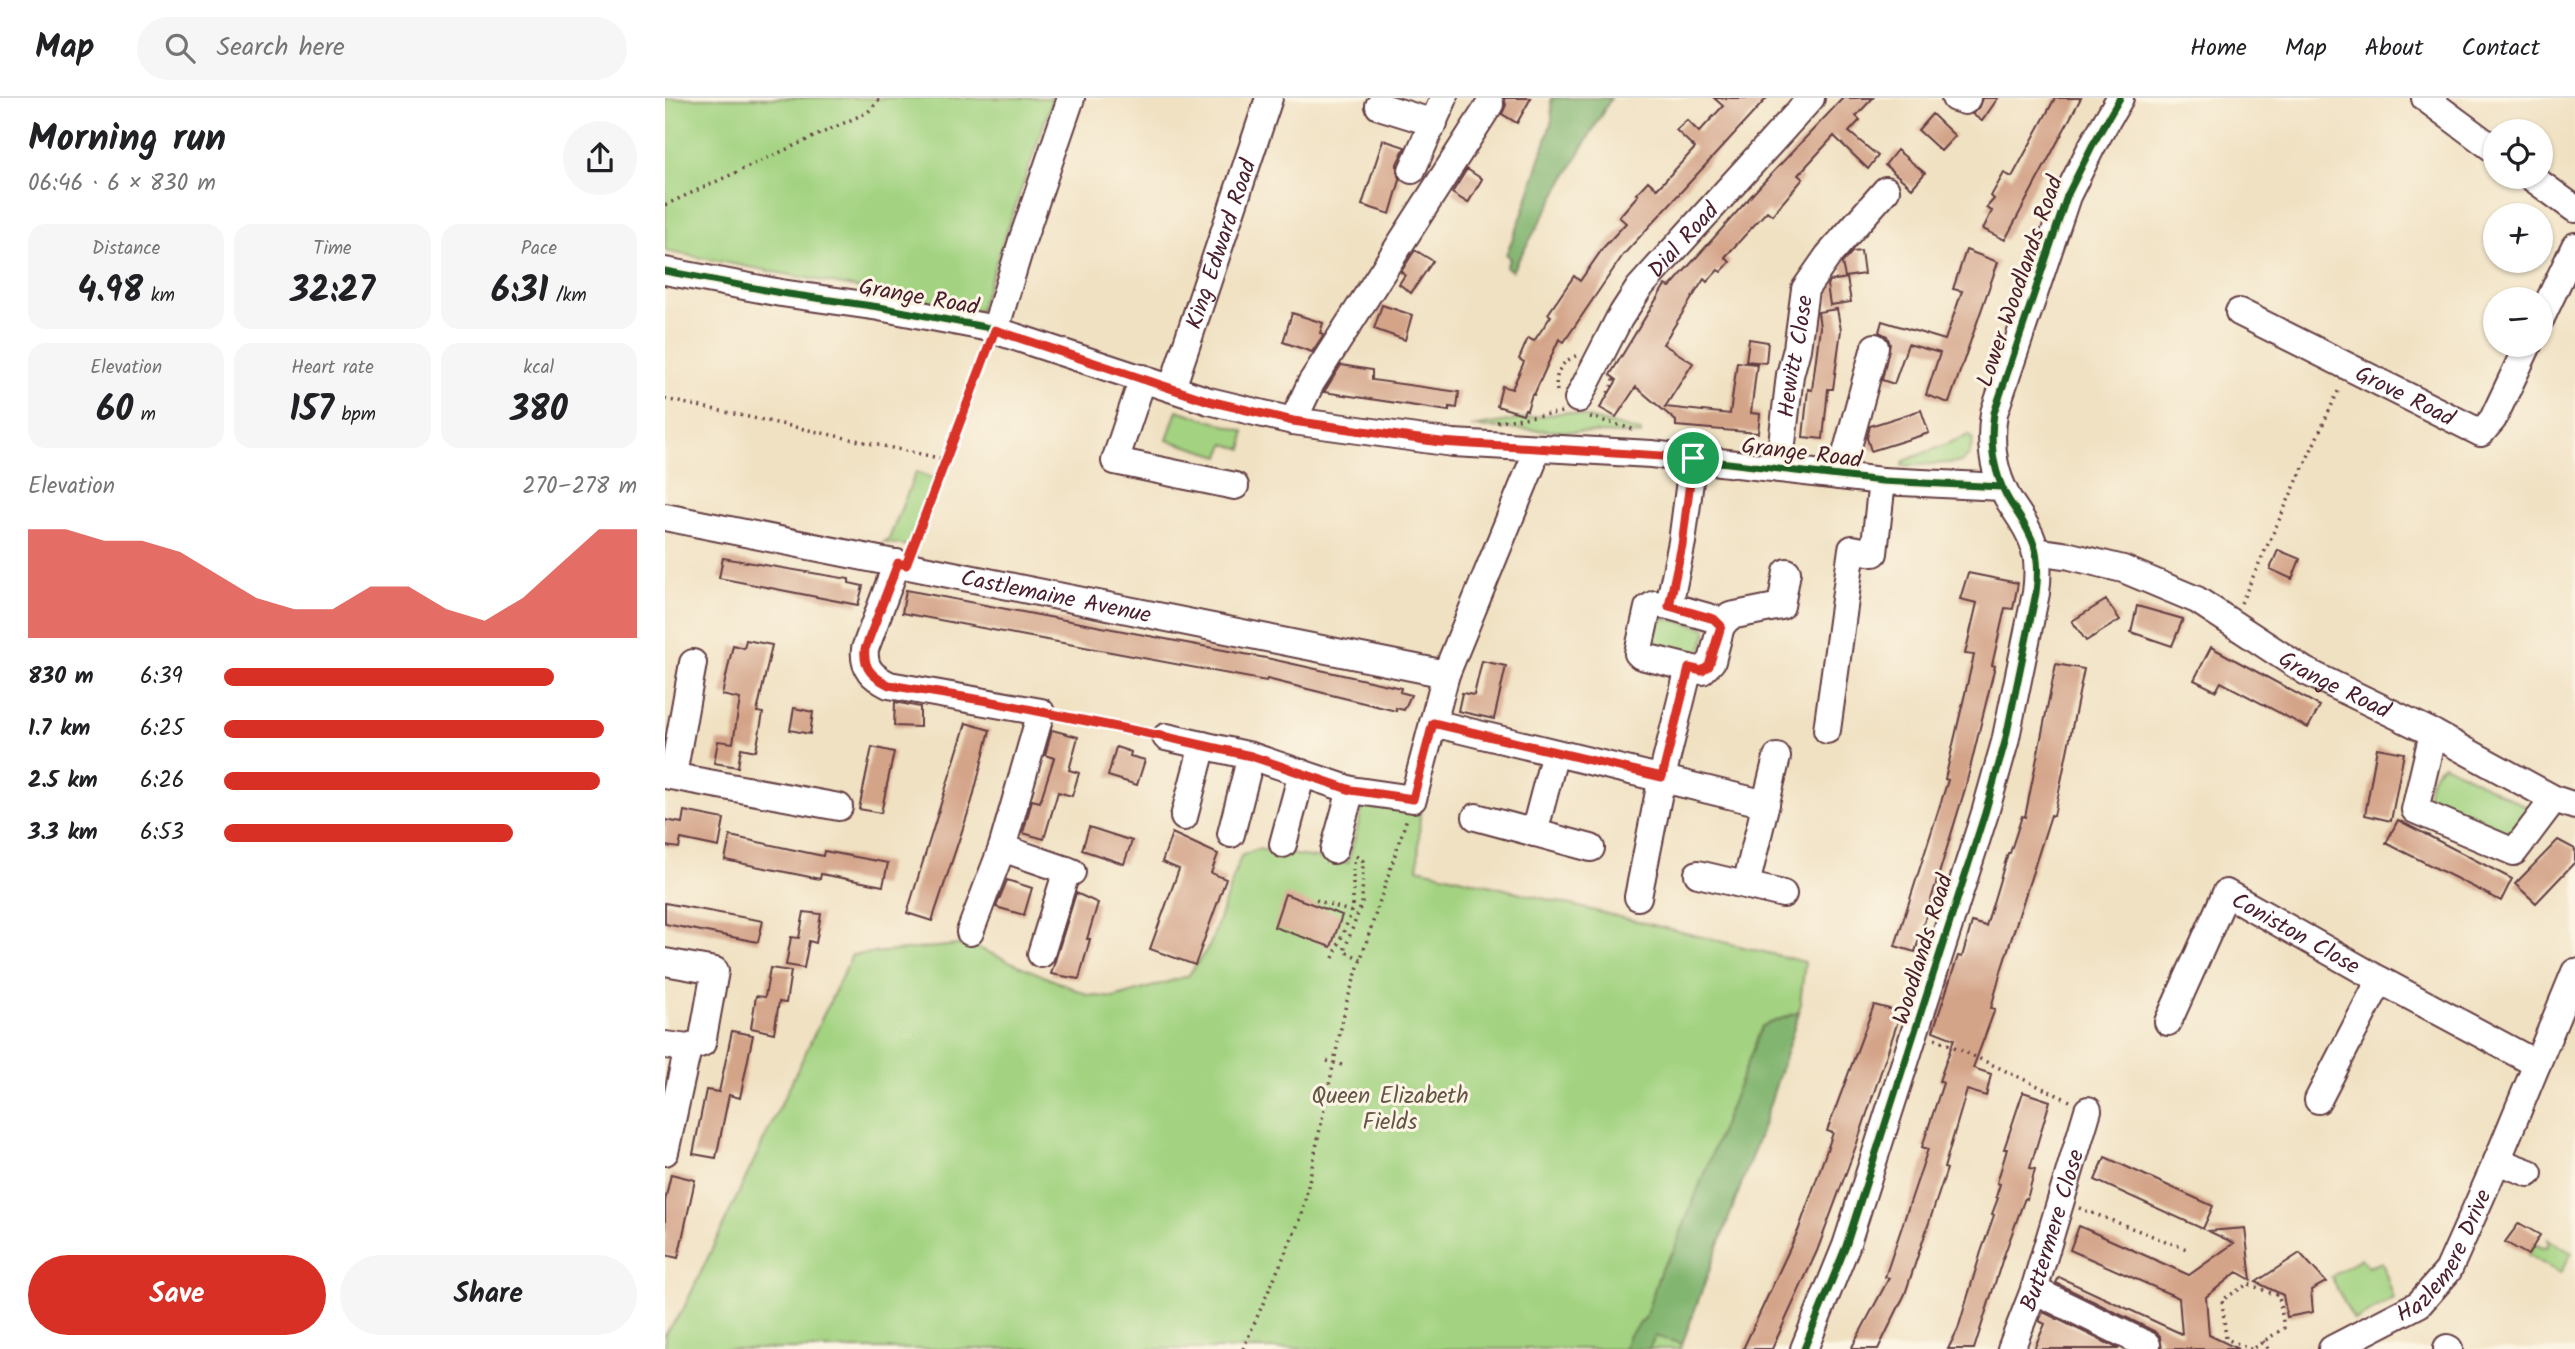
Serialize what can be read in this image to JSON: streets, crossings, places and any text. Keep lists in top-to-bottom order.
{
  "streets": {
    "street": [
      "Dial Road",
      "King Edward Road",
      "Lower Woodlands Road",
      "Grange Road",
      "Hewitt Close",
      "Grove Road",
      "Castlemaine Avenue",
      "Coniston Close",
      "Woodlands Road",
      "Buttermere Close",
      "Hazlemere Drive"
    ]
  },
  "crossings": [
    ["King Edward Road", "Grange Road"],
    ["Lower Woodlands Road", "Grange Road"],
    ["Grange Road", "Hewitt Close"],
    ["Grange Road", "Woodlands Road"],
    ["Coniston Close", "Hazlemere Drive"]
  ],
  "parks": ["Queen Elizabeth Fields"],
  "page": {
    "header": "Map",
    "search": "Search here",
    "nav": [
      "Home",
      "Map",
      "About",
      "Contact"
    ],
    "heading": ["Morning run", "06:46 · 6 × 830 m"],
    "map_buttons": ["+", "−"],
    "stats": [
      ["Distance", "4.98 km"],
      ["Time", "32:27"],
      ["Pace", "6:31 /km"],
      ["Elevation", "60 m"],
      ["Heart rate", "157 bpm"],
      ["kcal", "380"]
    ],
    "chart": ["Elevation", "270–278 m"],
    "list": [
      {
        "name": "830 m",
        "note": "6:39"
      },
      {
        "name": "1.7 km",
        "note": "6:25"
      },
      {
        "name": "2.5 km",
        "note": "6:26"
      },
      {
        "name": "3.3 km",
        "note": "6:53"
      }
    ],
    "buttons": ["Save", "Share"]
  }
}
